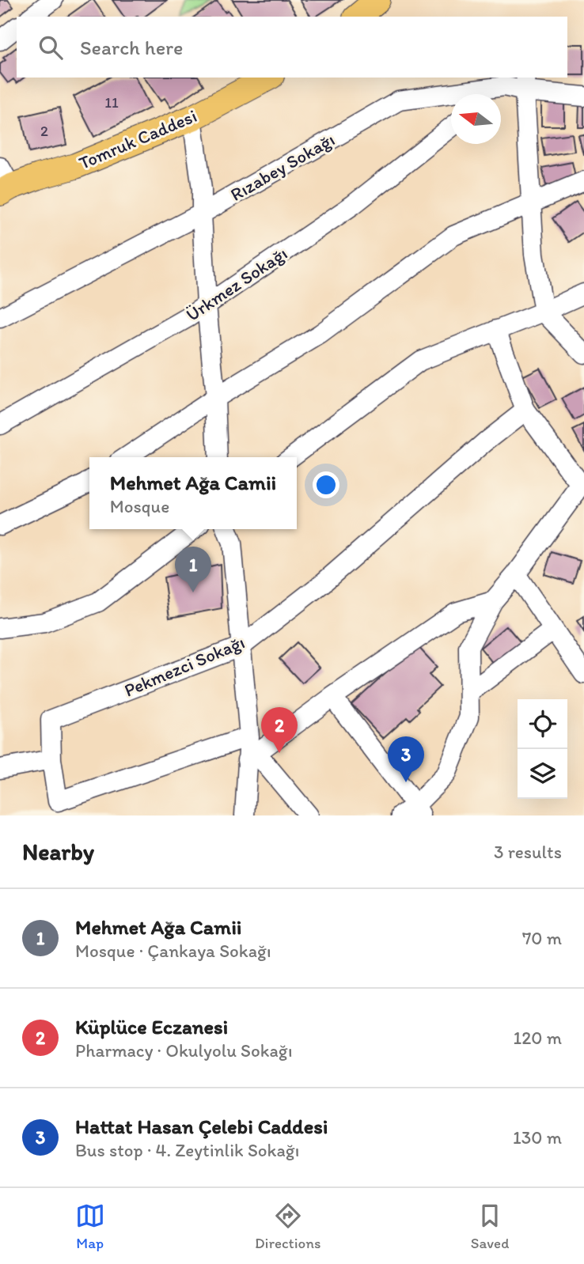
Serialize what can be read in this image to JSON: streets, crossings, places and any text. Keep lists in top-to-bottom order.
{
  "streets": {
    "main road": ["Tomruk Caddesi"],
    "street": ["Rızabey Sokağı", "Ürkmez Sokağı", "Pekmezci Sokağı"]
  },
  "house_numbers": ["11", "2"],
  "north": "left",
  "page": {
    "search": "Search here",
    "popup": ["Mehmet Ağa Camii", "Mosque"],
    "pins": ["1", "2", "3"],
    "heading": ["Nearby", "3 results"],
    "list": [
      {
        "mark": "1",
        "name": "Mehmet Ağa Camii",
        "note": "Mosque · Çankaya Sokağı",
        "value": "70 m"
      },
      {
        "mark": "2",
        "name": "Küplüce Eczanesi",
        "note": "Pharmacy · Okulyolu Sokağı",
        "value": "120 m"
      },
      {
        "mark": "3",
        "name": "Hattat Hasan Çelebi Caddesi",
        "note": "Bus stop · 4. Zeytinlik Sokağı",
        "value": "130 m"
      }
    ],
    "nav": ["Map", "Directions", "Saved"]
  }
}
